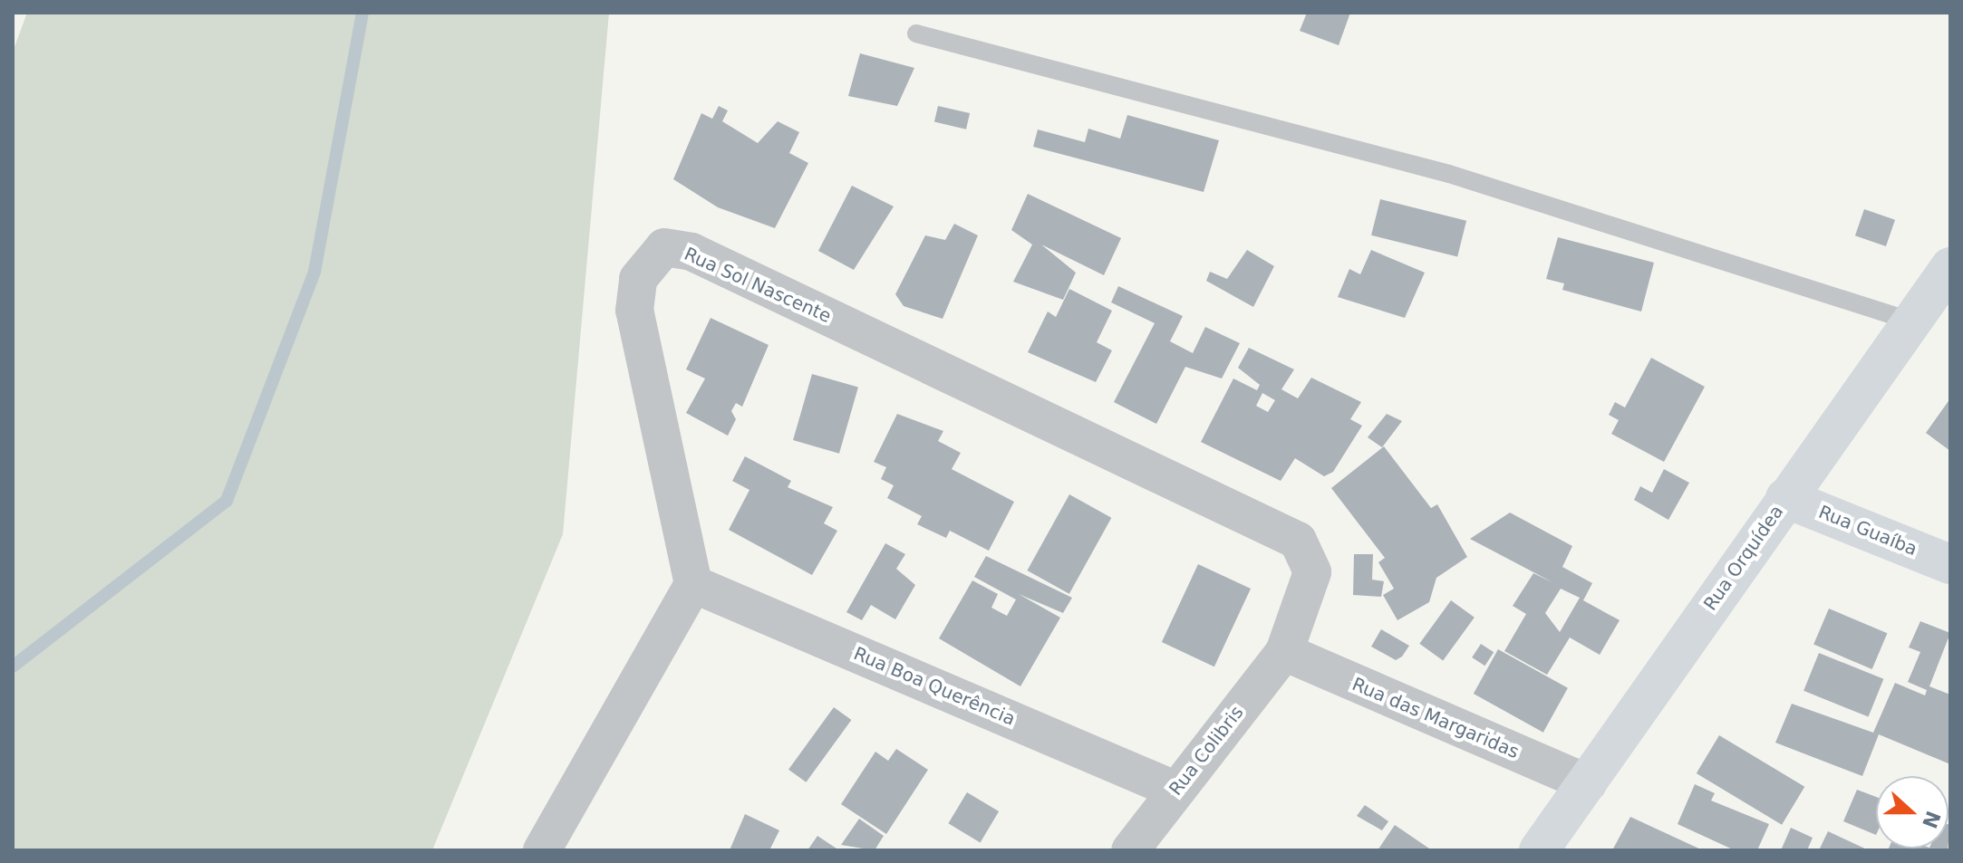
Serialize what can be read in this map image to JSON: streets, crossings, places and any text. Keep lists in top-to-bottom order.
{
  "streets": {
    "street": [
      "Rua Sol Nascente",
      "Rua Guaíba",
      "Rua Orquídea",
      "Rua Boa Querência",
      "Rua das Margaridas",
      "Rua Colibris"
    ]
  },
  "crossings": [
    ["Rua Sol Nascente", "Rua Boa Querência"],
    ["Rua Sol Nascente", "Rua das Margaridas"],
    ["Rua Sol Nascente", "Rua Colibris"],
    ["Rua Guaíba", "Rua Orquídea"],
    ["Rua Orquídea", "Rua das Margaridas"],
    ["Rua Boa Querência", "Rua Colibris"],
    ["Rua das Margaridas", "Rua Colibris"]
  ],
  "north": "right"
}
